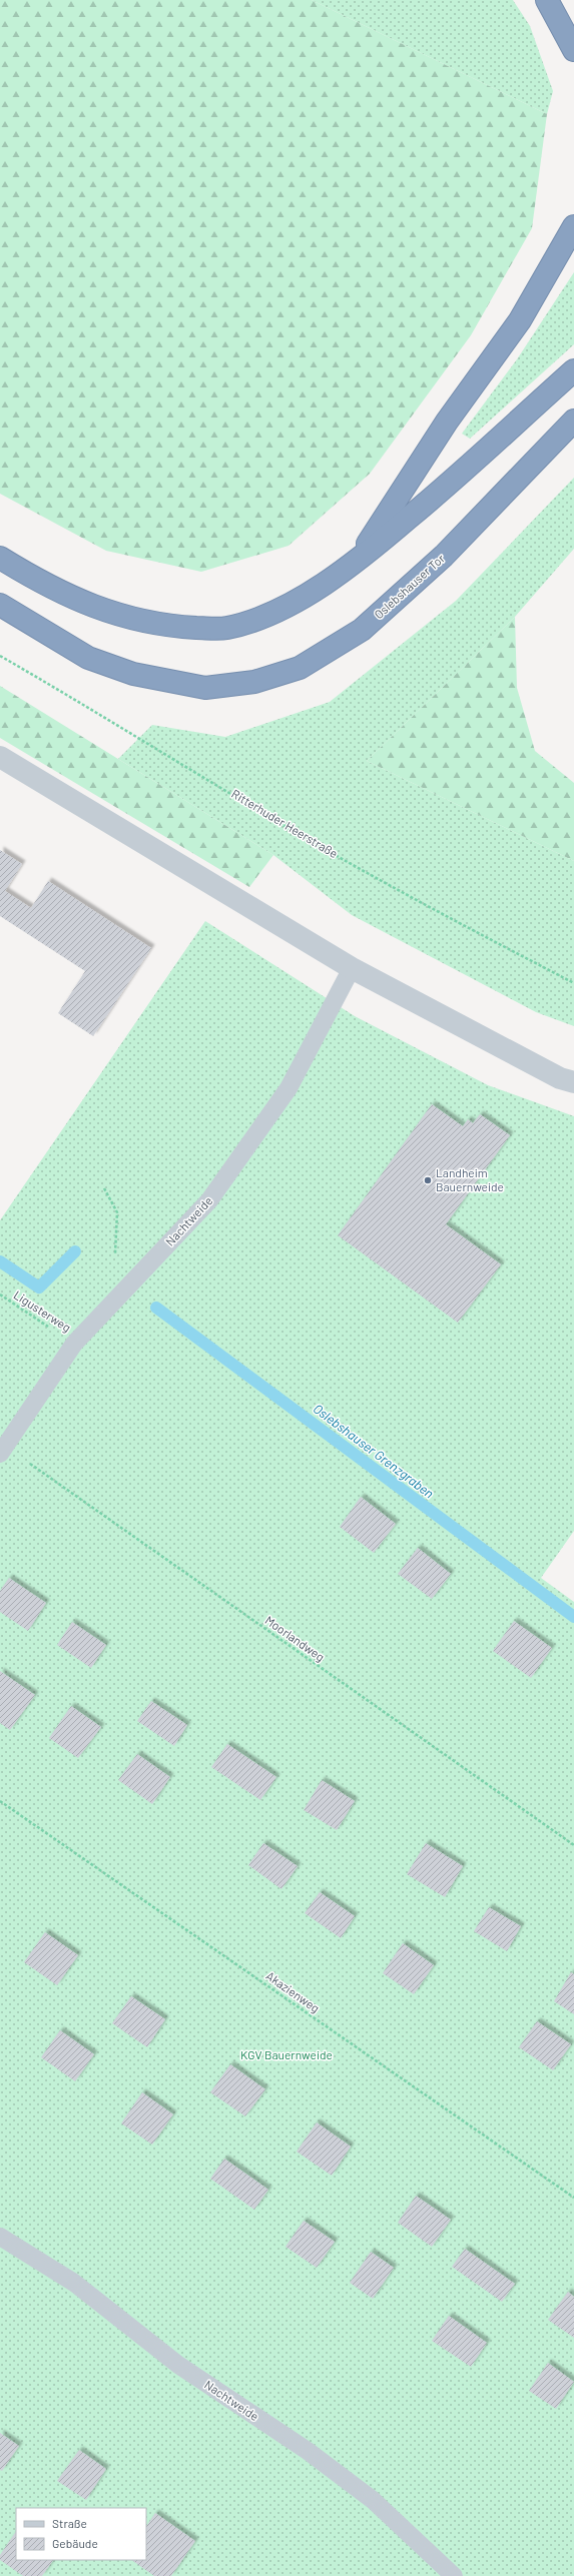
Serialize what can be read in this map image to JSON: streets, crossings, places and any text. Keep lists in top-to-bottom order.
{
  "streets": {
    "highway": ["Oslebshauser Tor"],
    "lane": ["Nachtweide"],
    "path": [
      "Ritterhuder Heerstraße",
      "Ligusterweg",
      "Moorlandweg",
      "Akazienweg"
    ]
  },
  "crossings": [
    ["Nachtweide", "Ligusterweg"],
    ["Nachtweide", "Moorlandweg"]
  ],
  "water": ["Oslebshauser Grenzgraben"],
  "parks": ["KGV Bauernweide"],
  "places": ["Landheim Bauernweide"],
  "legend": ["Straße", "Gebäude"]
}
